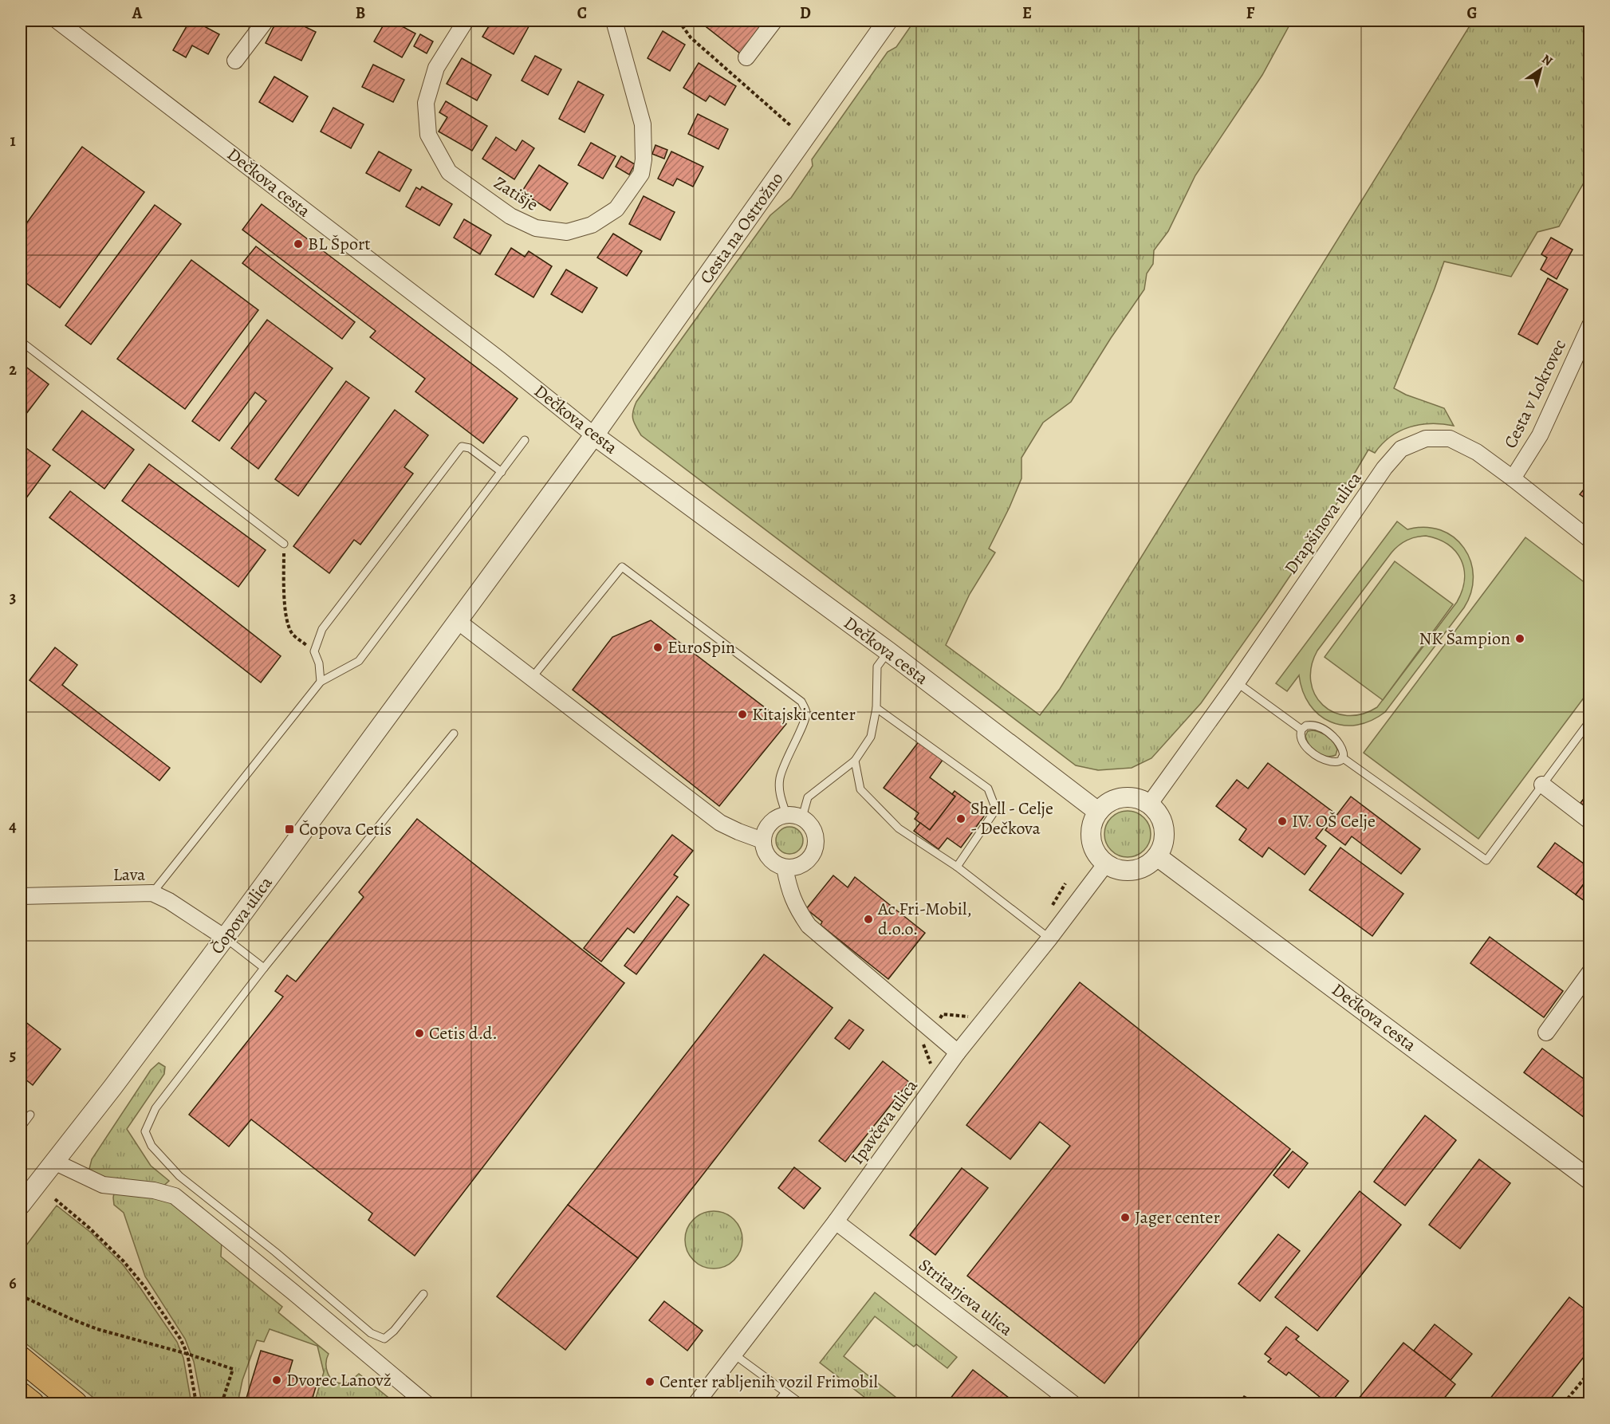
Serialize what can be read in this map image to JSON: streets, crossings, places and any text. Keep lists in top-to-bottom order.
{
  "streets": {
    "street": [
      "Dečkova cesta",
      "Zatišje",
      "Cesta na Ostrožno",
      "Cesta v Lokrovec",
      "Drapšinova ulica",
      "Lava",
      "Čopova ulica",
      "Ipavčeva ulica",
      "Stritarjeva ulica"
    ]
  },
  "crossings": [
    ["Dečkova cesta", "Cesta na Ostrožno"],
    ["Dečkova cesta", "Drapšinova ulica"],
    ["Dečkova cesta", "Ipavčeva ulica"],
    ["Cesta na Ostrožno", "Čopova ulica"],
    ["Cesta v Lokrovec", "Drapšinova ulica"],
    ["Drapšinova ulica", "Ipavčeva ulica"],
    ["Lava", "Čopova ulica"],
    ["Ipavčeva ulica", "Stritarjeva ulica"]
  ],
  "places": {
    "other": [
      "BL Šport",
      "NK Šampion",
      "EuroSpin",
      "Kitajski center",
      "Shell - Celje - Dečkova",
      "IV. OŠ Celje",
      "Ac Fri-Mobil, d.o.o.",
      "Cetis d.d.",
      "Jager center",
      "Dvorec Lanovž",
      "Center rabljenih vozil Frimobil"
    ],
    "transit": ["Čopova Cetis"]
  },
  "north": "top right",
  "grid": {
    "columns": [
      "A",
      "B",
      "C",
      "D",
      "E",
      "F",
      "G"
    ],
    "rows": [
      "1",
      "2",
      "3",
      "4",
      "5",
      "6"
    ]
  }
}
